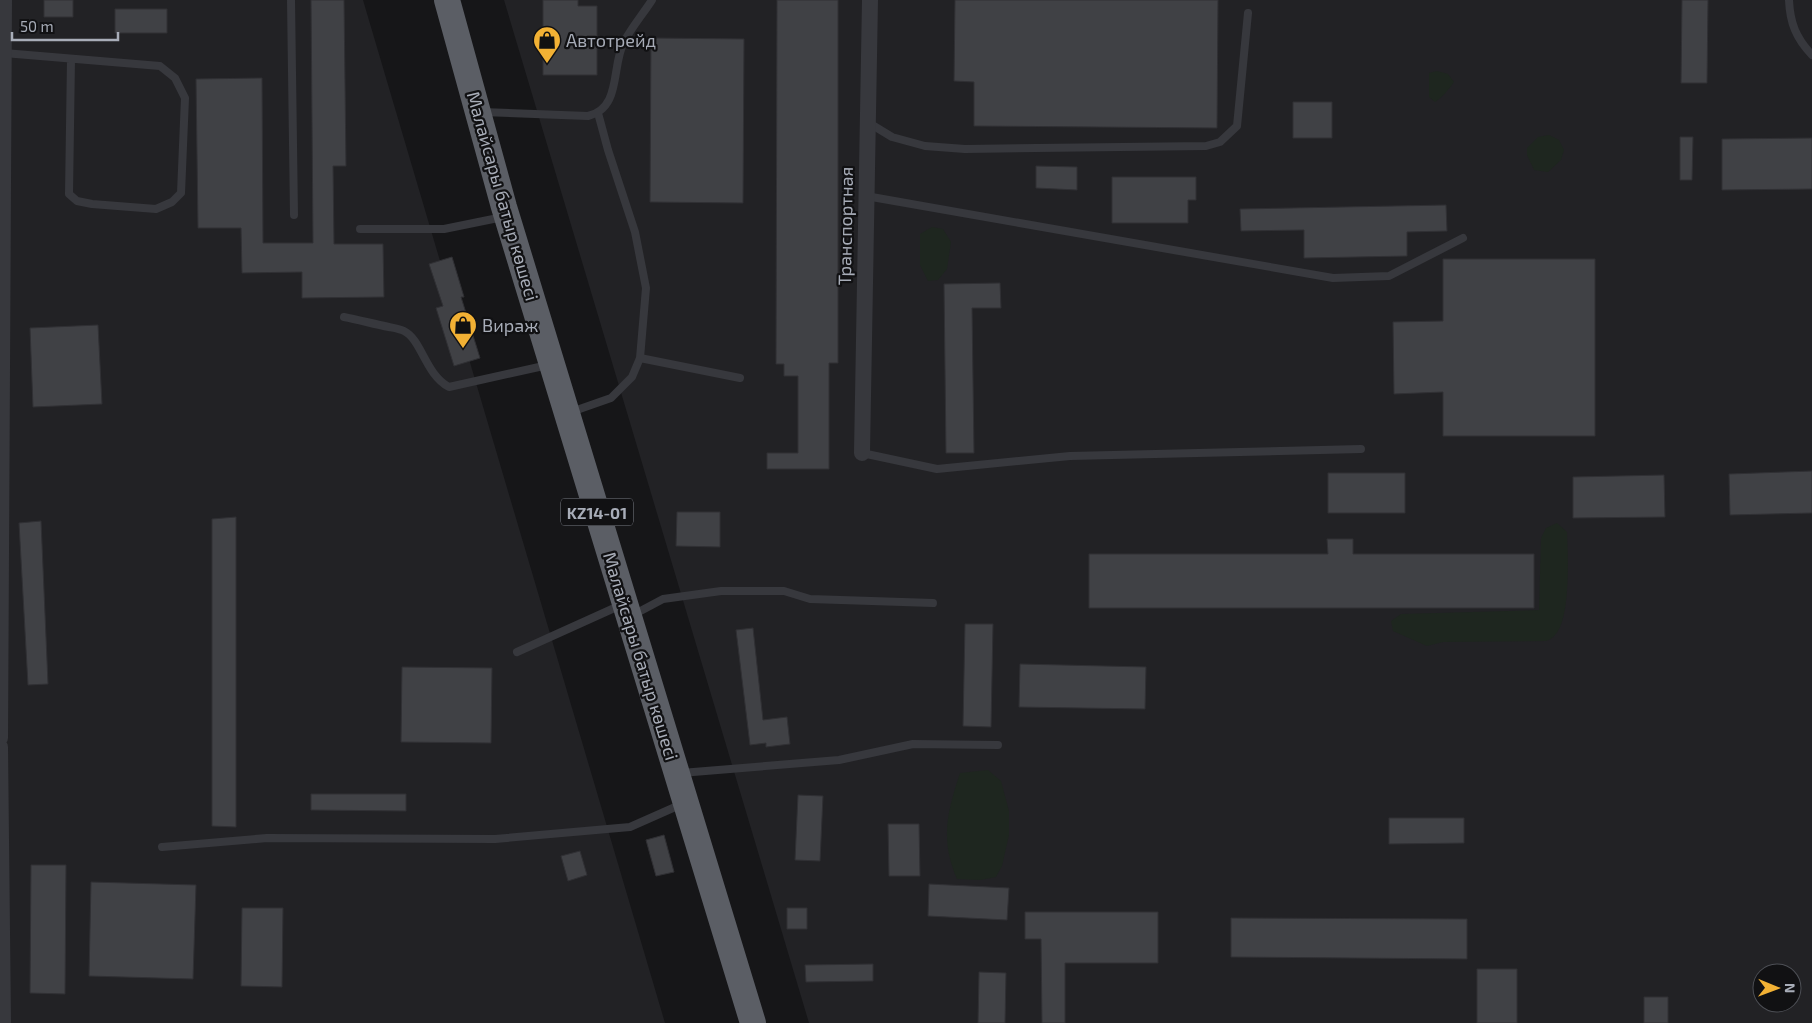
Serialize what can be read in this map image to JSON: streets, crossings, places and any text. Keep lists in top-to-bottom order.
{
  "streets": {
    "highway": ["Малайсары батыр көшесі", "KZ14-01"],
    "street": ["Транспортная"]
  },
  "places": {
    "shop": ["Автотрейд", "Вираж"]
  },
  "scale_bar": "50 m",
  "north": "right"
}
